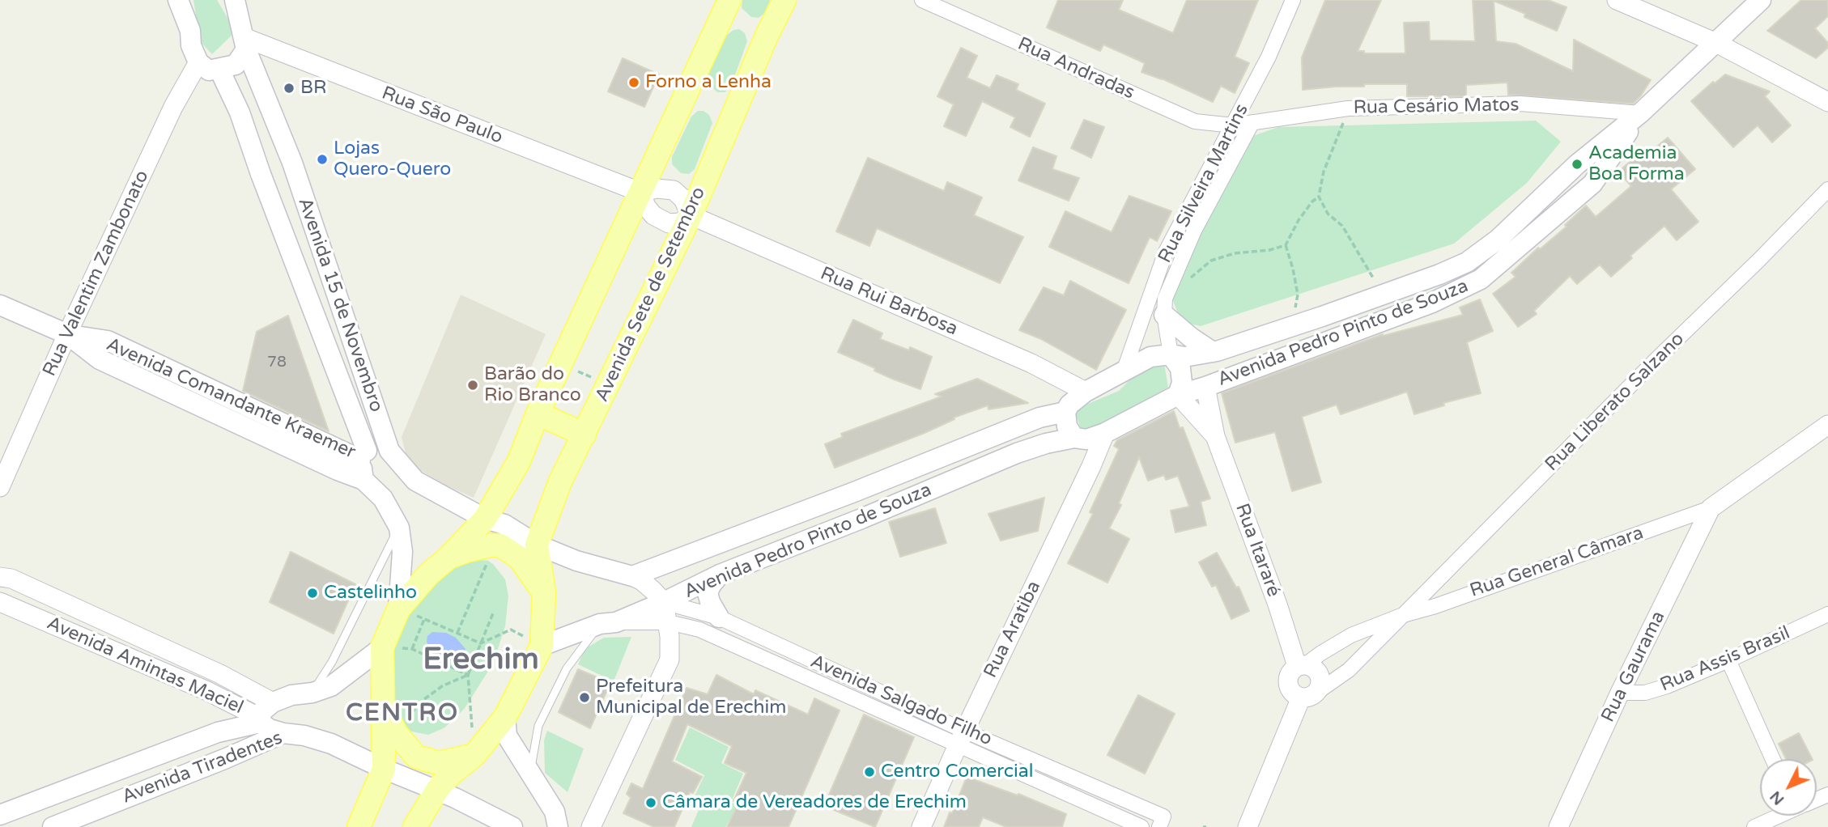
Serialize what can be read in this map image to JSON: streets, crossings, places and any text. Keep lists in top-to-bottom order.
{
  "streets": {
    "main road": [
      "Avenida Sete de Setembro",
      "Avenida 15 de Novembro",
      "Avenida Pedro Pinto de Souza",
      "Avenida Comandante Kraemer",
      "Avenida Amintas Maciel",
      "Avenida Tiradentes"
    ],
    "street": [
      "Rua Andradas",
      "Rua Cesário Matos",
      "Rua São Paulo",
      "Rua Silveira Martins",
      "Rua Valentim Zambonato",
      "Rua Rui Barbosa",
      "Rua Liberato Salzano",
      "Rua Itararé",
      "Rua General Câmara",
      "Rua Aratiba",
      "Rua Assis Brasil",
      "Rua Gaurama",
      "Avenida Salgado Filho"
    ]
  },
  "crossings": [
    ["Rua Andradas", "Rua Cesário Matos"],
    ["Rua Andradas", "Rua Silveira Martins"],
    ["Rua Cesário Matos", "Rua Silveira Martins"],
    ["Rua Cesário Matos", "Avenida Pedro Pinto de Souza"],
    ["Rua São Paulo", "Avenida 15 de Novembro"],
    ["Rua Silveira Martins", "Avenida Pedro Pinto de Souza"],
    ["Rua Valentim Zambonato", "Avenida Comandante Kraemer"],
    ["Avenida Sete de Setembro", "Rua Rui Barbosa"],
    ["Avenida Sete de Setembro", "Avenida 15 de Novembro"],
    ["Avenida Sete de Setembro", "Avenida Pedro Pinto de Souza"],
    ["Rua Rui Barbosa", "Avenida Pedro Pinto de Souza"],
    ["Avenida 15 de Novembro", "Avenida Comandante Kraemer"],
    ["Avenida Pedro Pinto de Souza", "Rua Itararé"],
    ["Avenida Pedro Pinto de Souza", "Rua Aratiba"],
    ["Avenida Pedro Pinto de Souza", "Avenida Salgado Filho"],
    ["Rua Liberato Salzano", "Rua General Câmara"],
    ["Rua Itararé", "Rua General Câmara"],
    ["Rua General Câmara", "Rua Gaurama"],
    ["Rua Aratiba", "Avenida Salgado Filho"],
    ["Rua Assis Brasil", "Rua Gaurama"],
    ["Avenida Amintas Maciel", "Avenida Tiradentes"]
  ],
  "districts": ["Erechim", "CENTRO"],
  "places": [
    "Forno a Lenha",
    "BR",
    "Lojas Quero-Quero",
    "Academia Boa Forma",
    "Barão do Rio Branco",
    "Castelinho",
    "Prefeitura Municipal de Erechim",
    "Centro Comercial",
    "Câmara de Vereadores de Erechim"
  ],
  "house_numbers": ["78"],
  "north": "bottom left"
}
